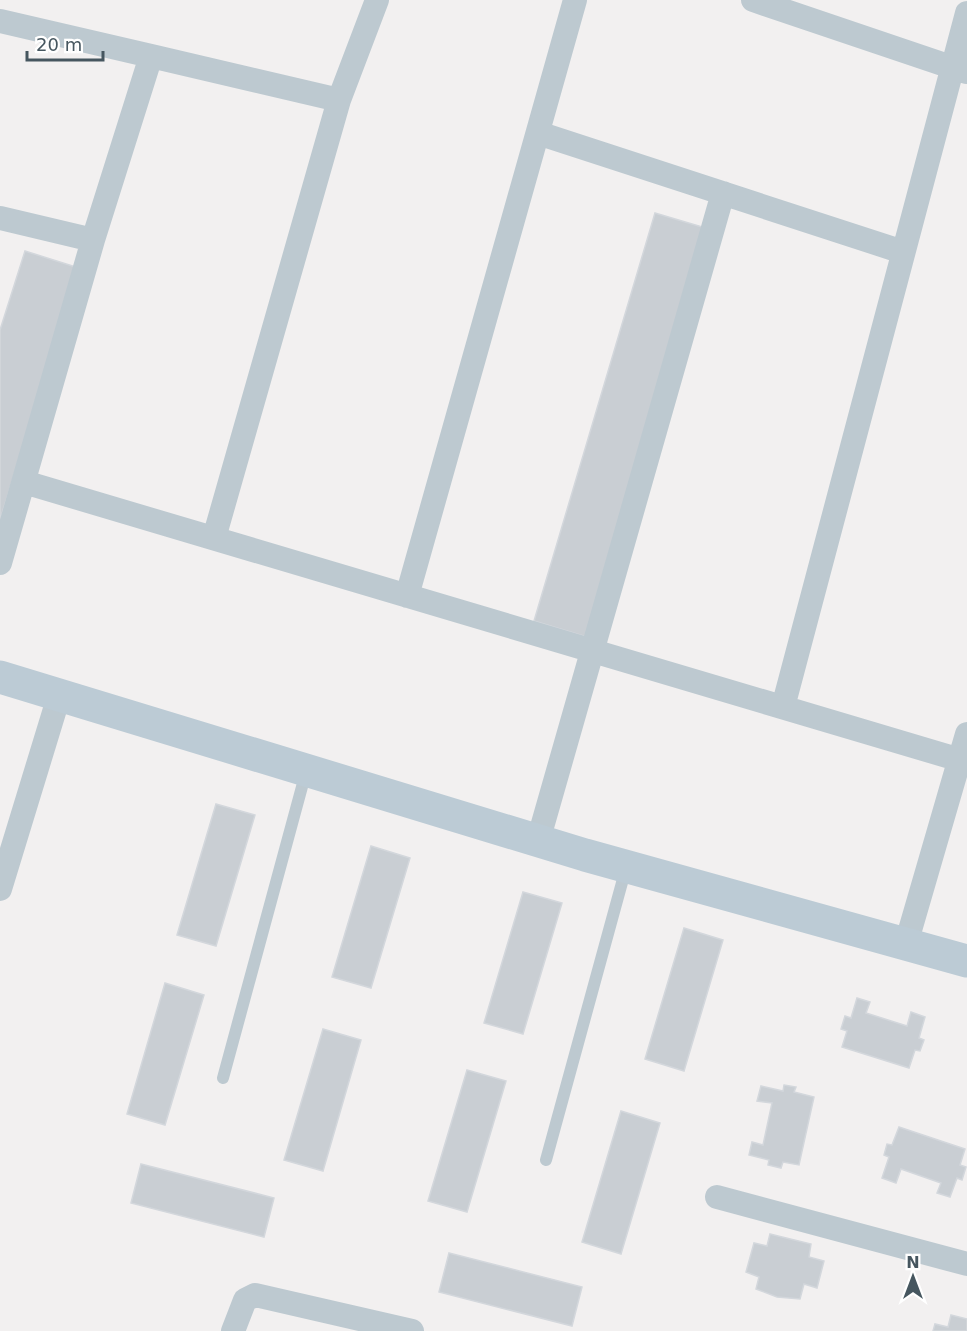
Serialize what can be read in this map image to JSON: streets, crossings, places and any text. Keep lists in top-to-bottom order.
{
  "scale_bar": "20 m",
  "north": "top"
}
